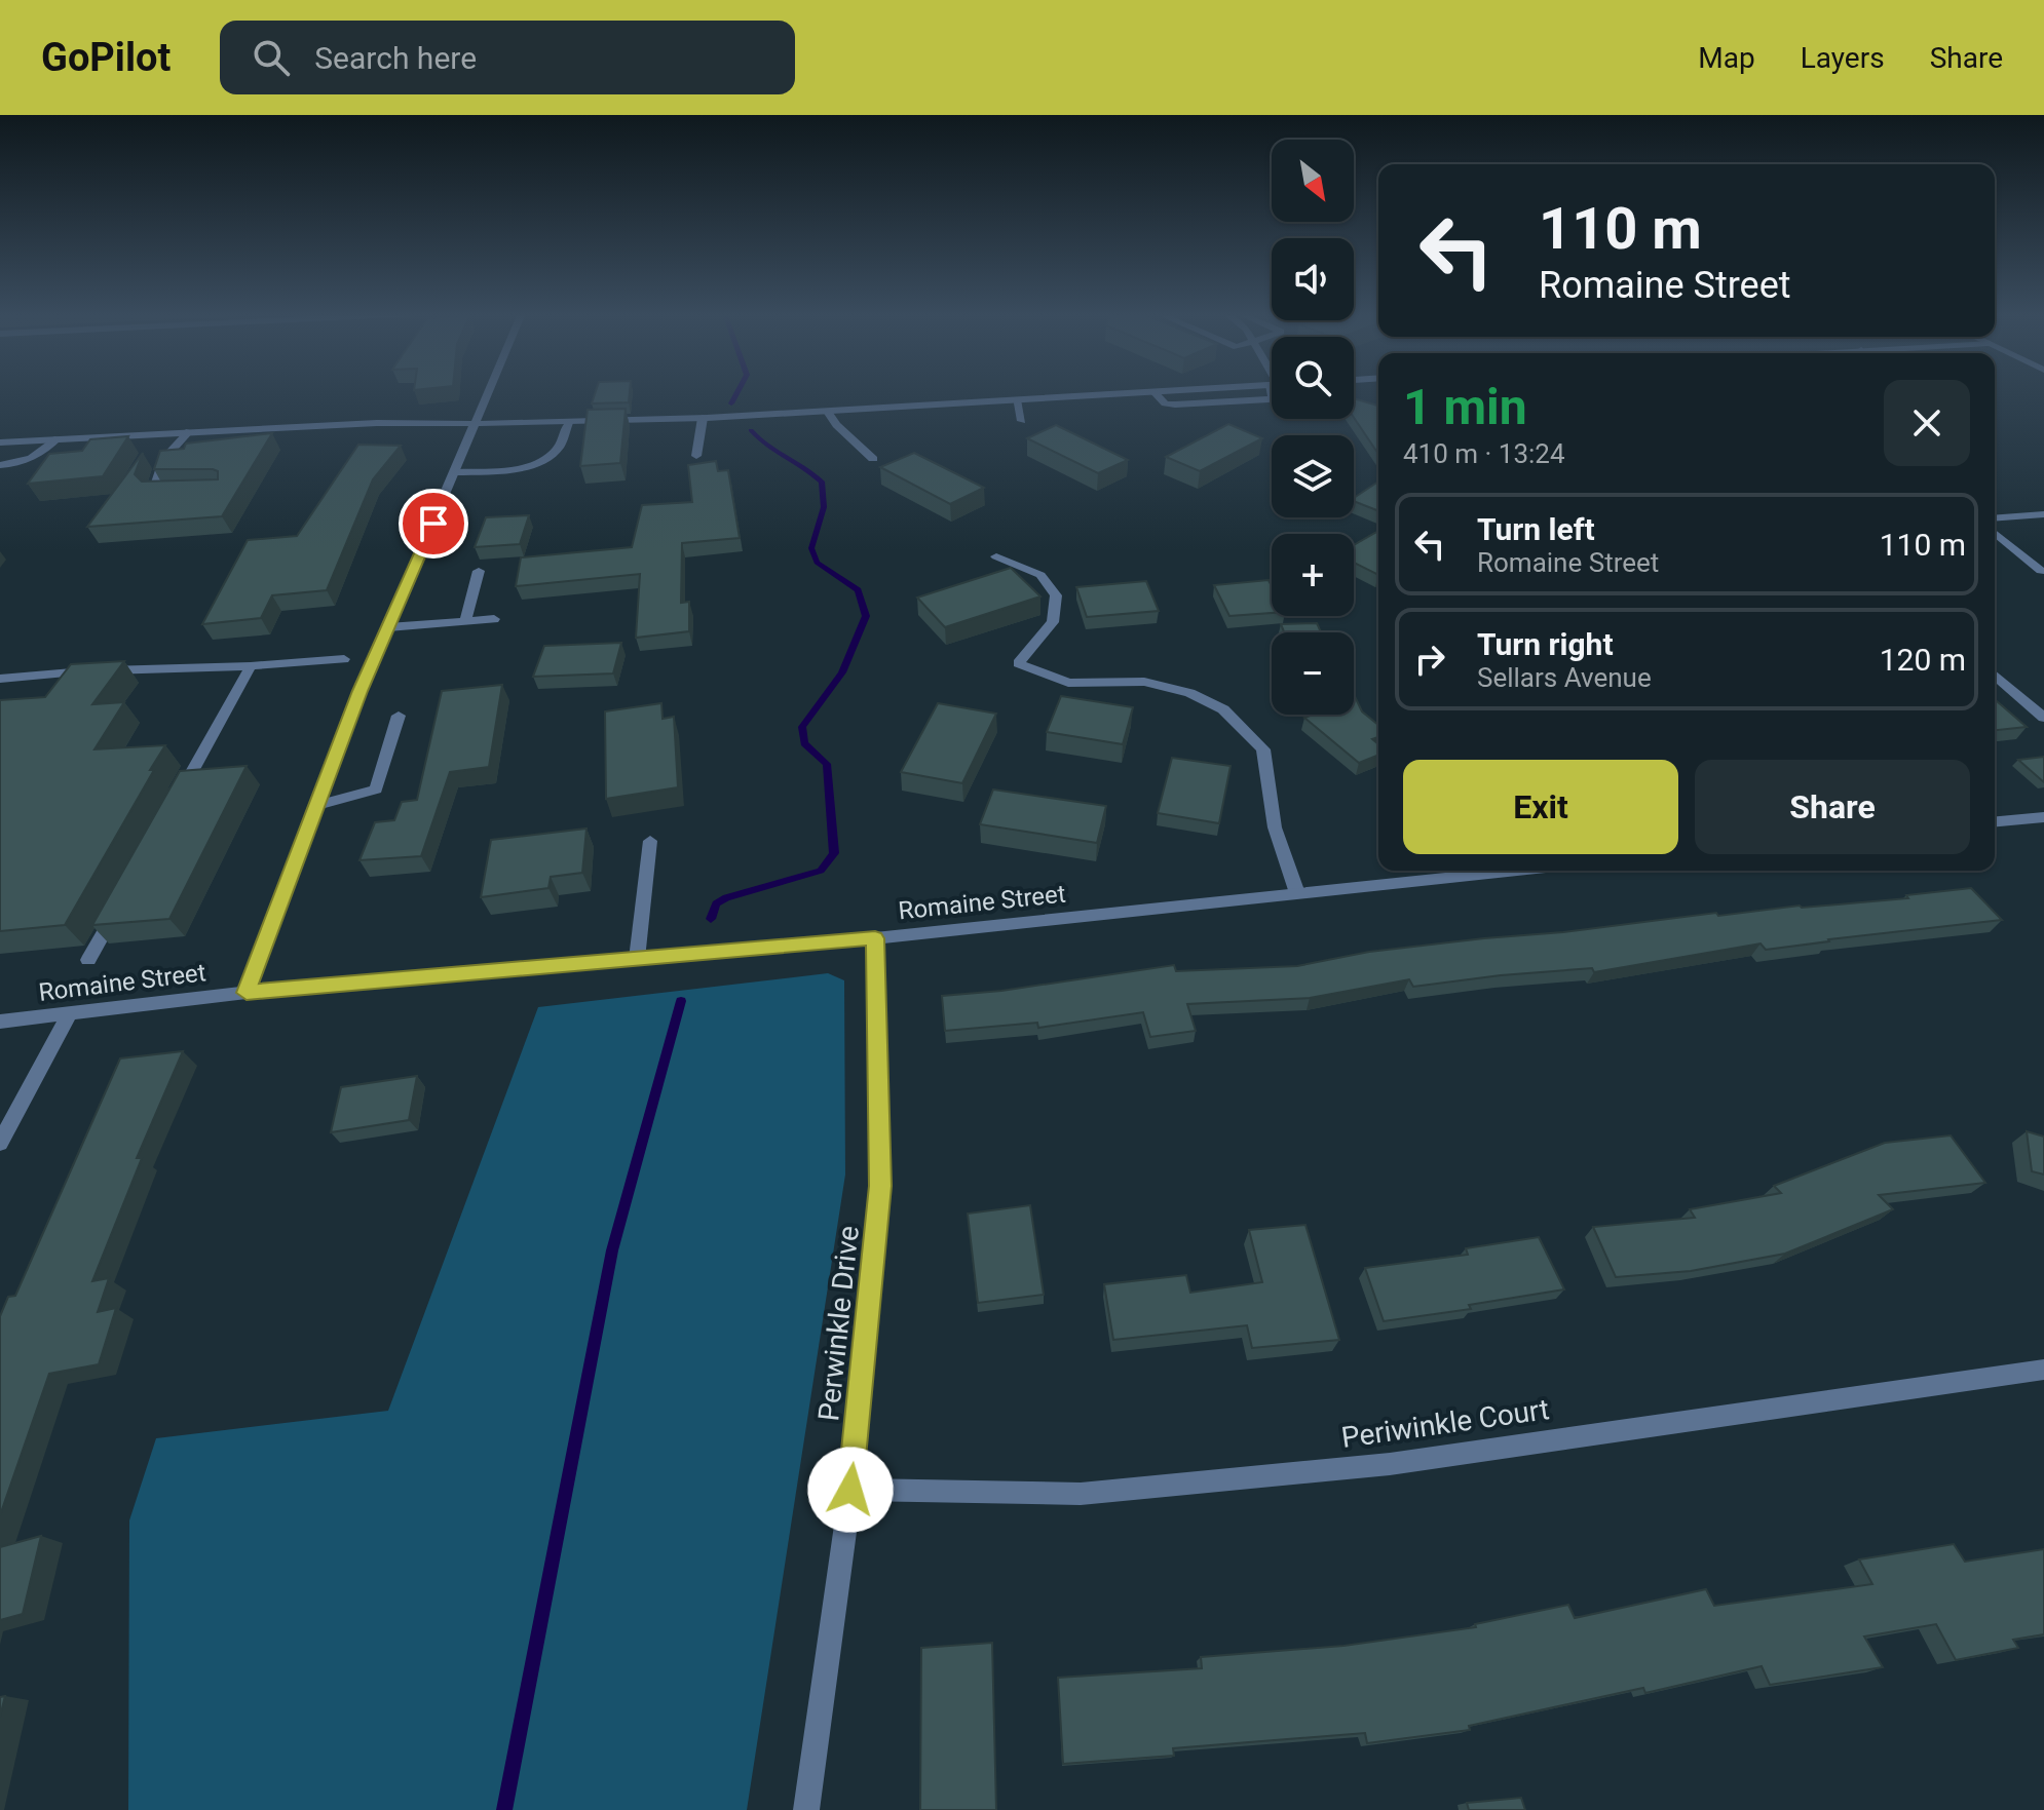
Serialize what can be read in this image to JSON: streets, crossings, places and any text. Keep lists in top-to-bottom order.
{
  "streets": {
    "street": ["Romaine Street", "Perwinkle Drive", "Periwinkle Court"]
  },
  "crossings": [
    ["Romaine Street", "Perwinkle Drive"],
    ["Perwinkle Drive", "Periwinkle Court"]
  ],
  "north": "bottom right",
  "page": {
    "header": "GoPilot",
    "search": "Search here",
    "nav": ["Map", "Layers", "Share"],
    "map_buttons": ["+", "−"],
    "turn": ["110 m", "Romaine Street"],
    "heading": ["1 min", "410 m · 13:24"],
    "list": [
      {
        "name": "Turn left",
        "note": "Romaine Street",
        "value": "110 m"
      },
      {
        "name": "Turn right",
        "note": "Sellars Avenue",
        "value": "120 m"
      }
    ],
    "buttons": ["Exit", "Share"]
  }
}
